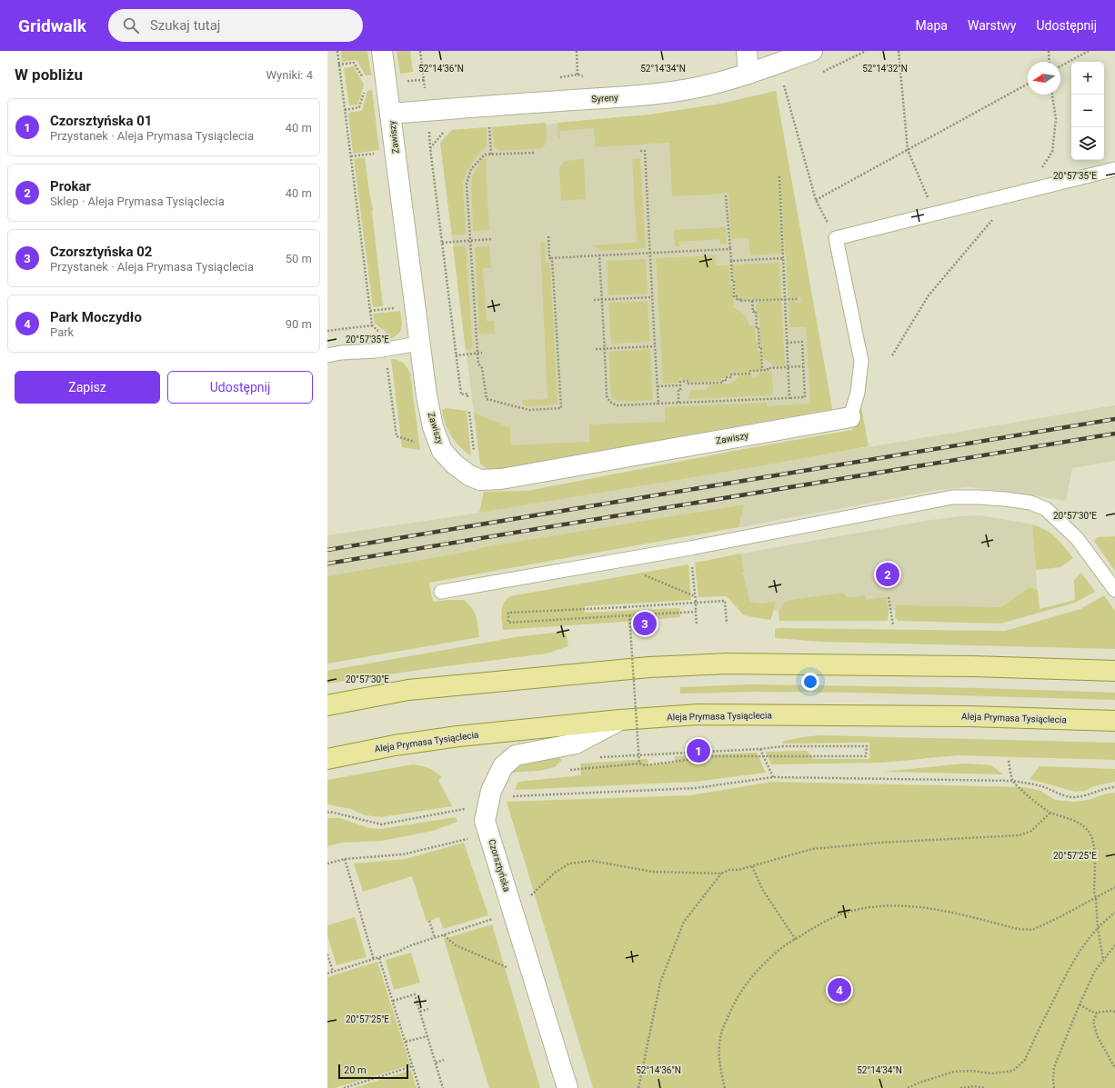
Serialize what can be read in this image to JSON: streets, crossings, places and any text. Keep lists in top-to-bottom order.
{
  "streets": {
    "main road": ["Aleja Prymasa Tysiąclecia"],
    "street": ["Syreny", "Zawiszy", "Czorsztyńska"]
  },
  "crossings": [
    ["Syreny", "Zawiszy"],
    ["Aleja Prymasa Tysiąclecia", "Czorsztyńska"]
  ],
  "scale_bar": "20 m",
  "north": "left",
  "page": {
    "header": "Gridwalk",
    "search": "Szukaj tutaj",
    "nav": ["Mapa", "Warstwy", "Udostępnij"],
    "heading": ["W pobliżu", "Wyniki: 4"],
    "map_buttons": ["+", "−"],
    "list": [
      {
        "mark": "1",
        "name": "Czorsztyńska 01",
        "note": "Przystanek · Aleja Prymasa Tysiąclecia",
        "value": "40 m"
      },
      {
        "mark": "2",
        "name": "Prokar",
        "note": "Sklep · Aleja Prymasa Tysiąclecia",
        "value": "40 m"
      },
      {
        "mark": "3",
        "name": "Czorsztyńska 02",
        "note": "Przystanek · Aleja Prymasa Tysiąclecia",
        "value": "50 m"
      },
      {
        "mark": "4",
        "name": "Park Moczydło",
        "note": "Park",
        "value": "90 m"
      }
    ],
    "buttons": ["Zapisz", "Udostępnij"],
    "pins": [
      "2",
      "3",
      "1",
      "4"
    ],
    "scale": "20 m"
  },
  "coordinates": [
    "52°14'36\"N",
    "52°14'34\"N",
    "52°14'32\"N",
    "20°57'35\"E",
    "20°57'30\"E",
    "20°57'25\"E"
  ]
}
